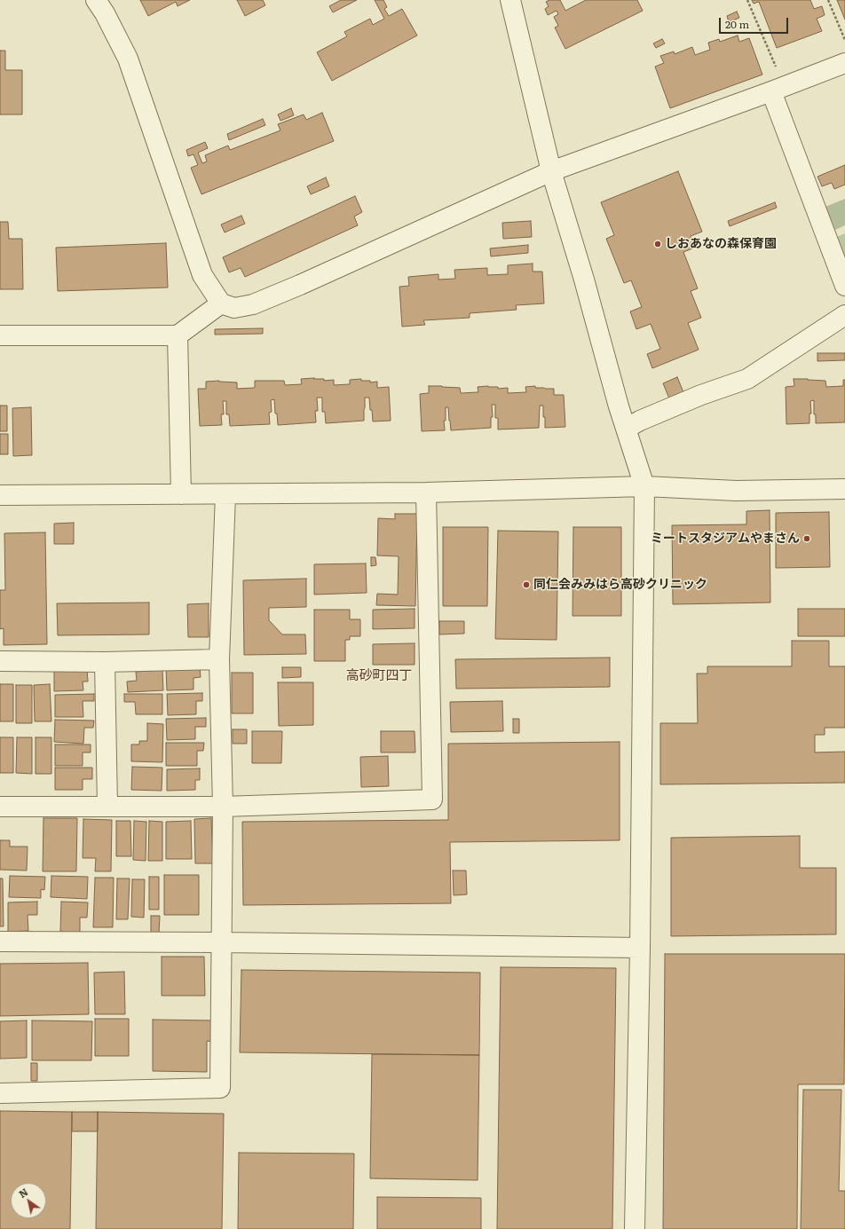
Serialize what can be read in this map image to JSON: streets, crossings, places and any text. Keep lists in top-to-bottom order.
{
  "districts": ["高砂町四丁"],
  "places": ["しおあなの森保育園", "ミートスタジアムやまさん", "同仁会みみはら高砂クリニック"],
  "scale_bar": "20 m",
  "north": "top left"
}
